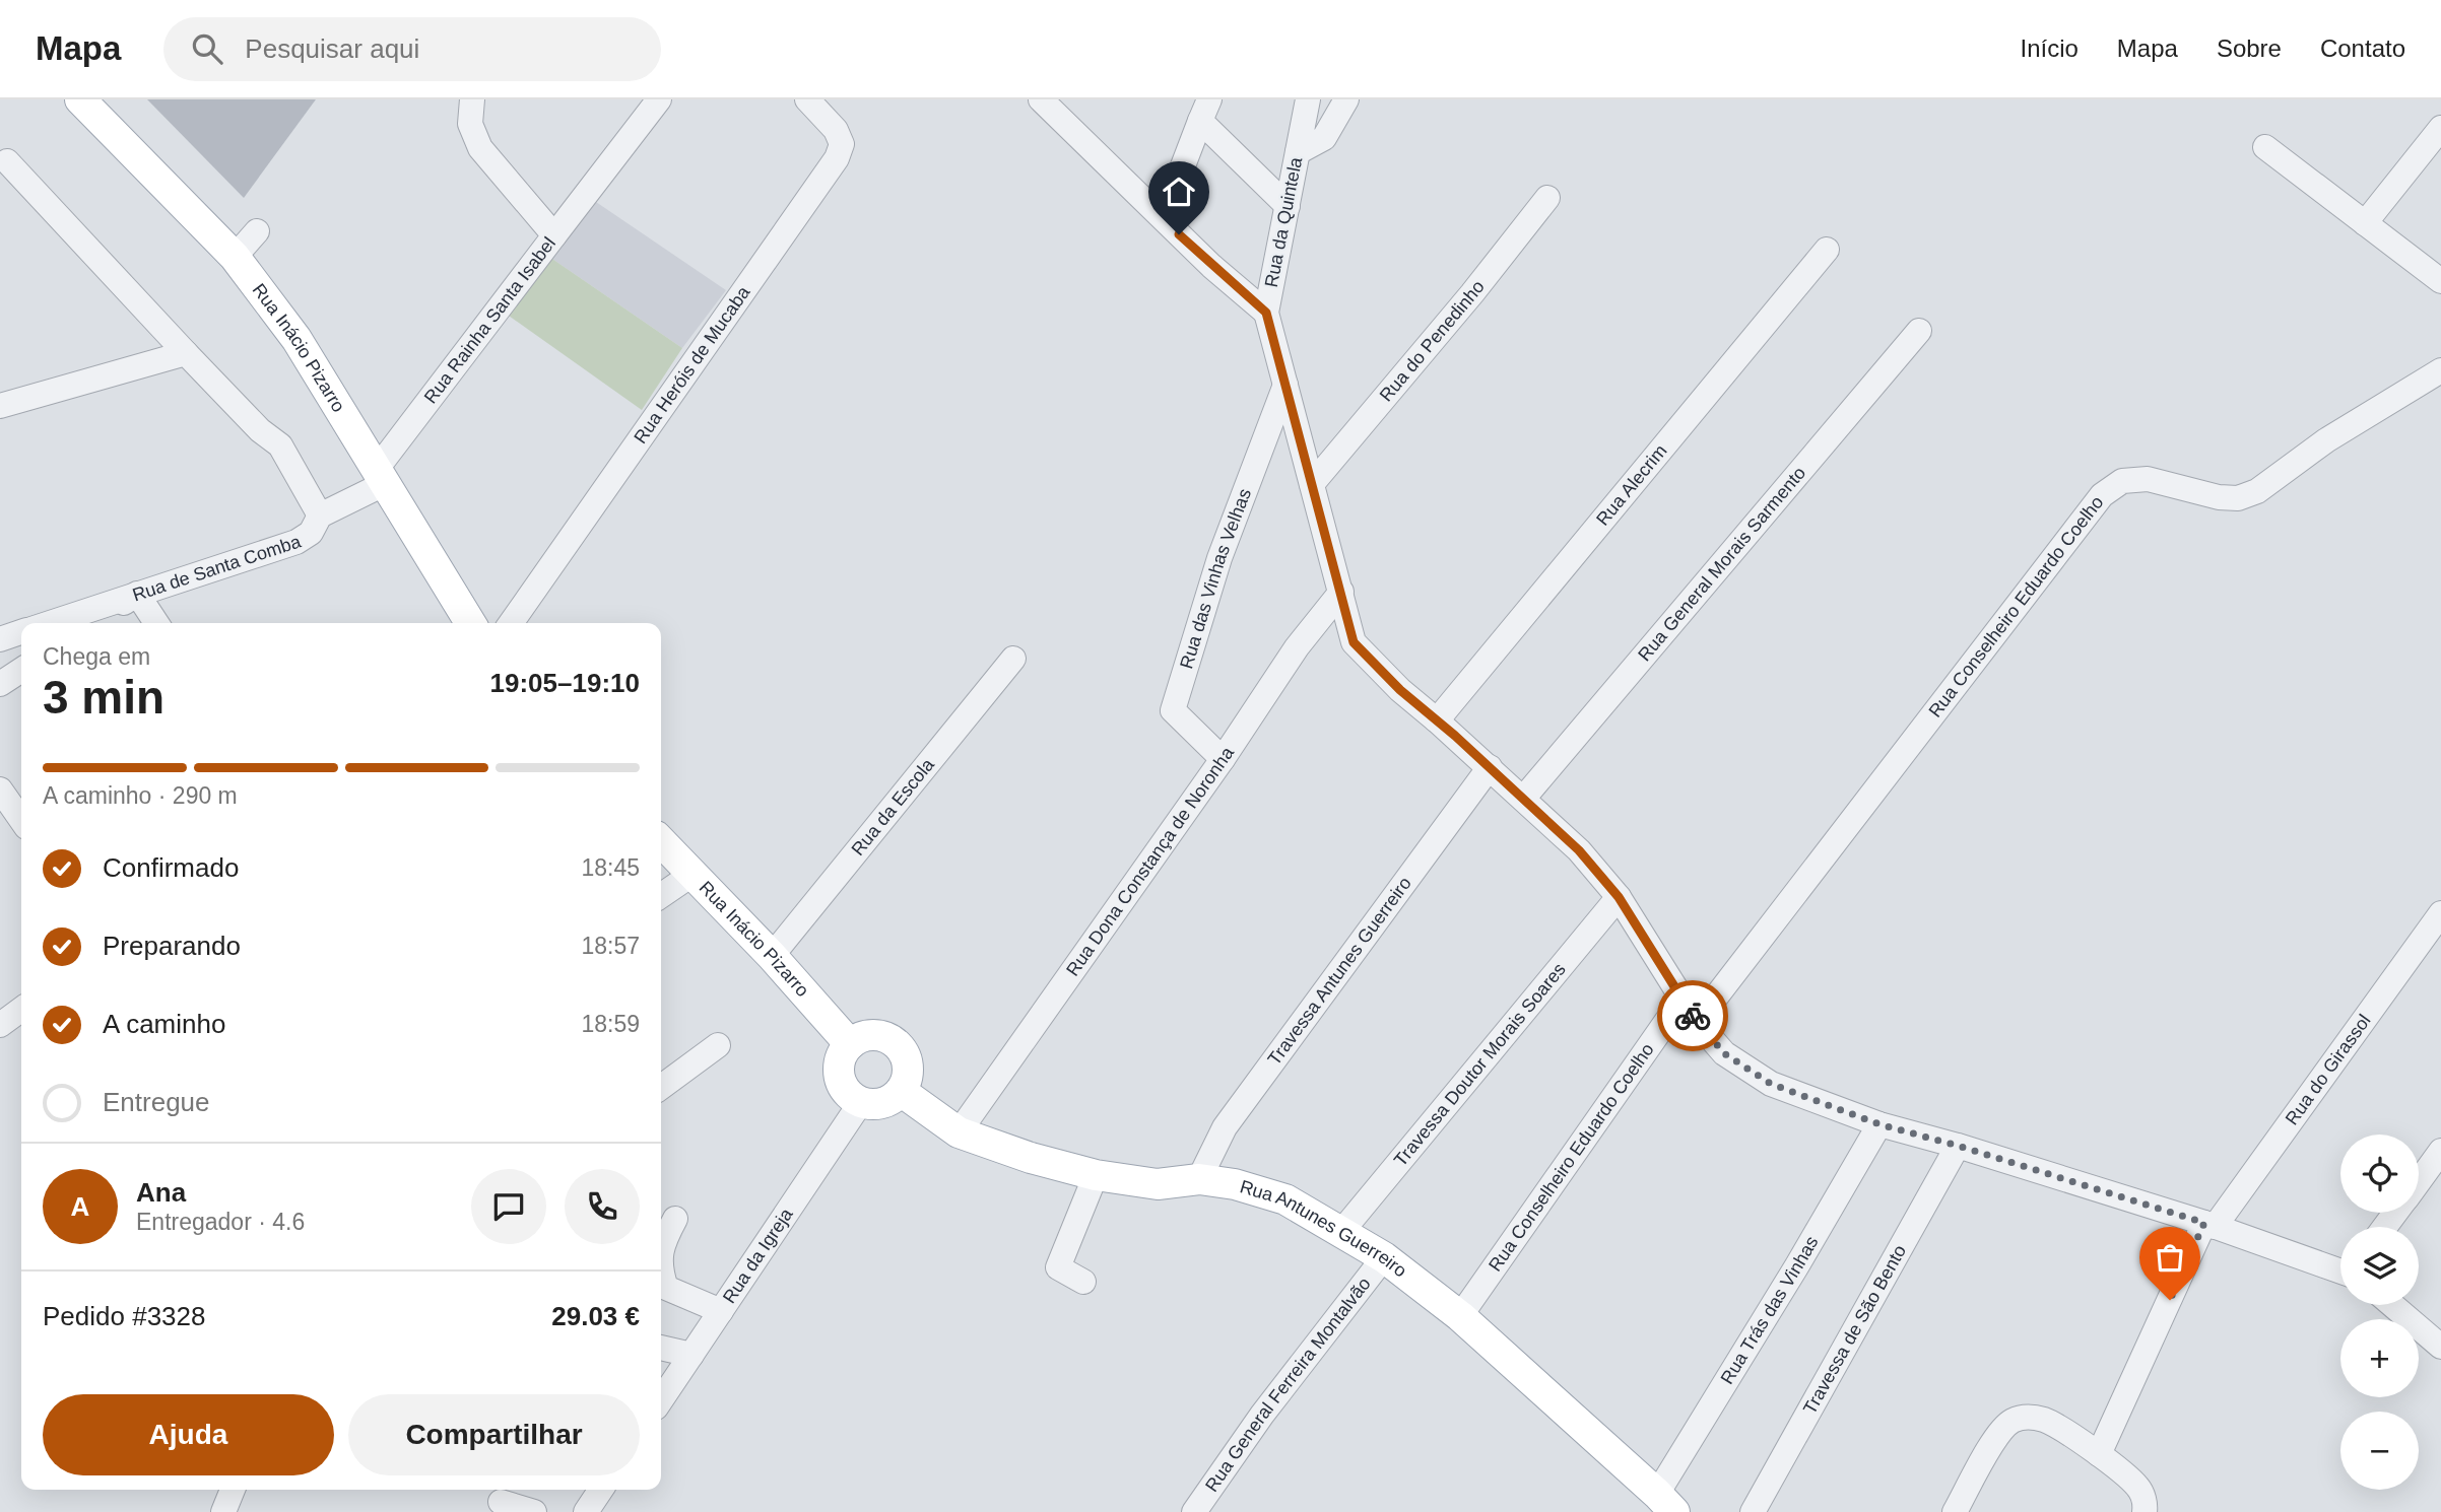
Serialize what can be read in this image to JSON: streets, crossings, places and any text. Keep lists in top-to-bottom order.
{
  "streets": {
    "main road": ["Rua Inácio Pizarro", "Rua Antunes Guerreiro"],
    "street": [
      "Rua da Quintela",
      "Rua Rainha Santa Isabel",
      "Rua do Penedinho",
      "Rua Heróis de Mucaba",
      "Rua Alecrim",
      "Rua General Morais Sarmento",
      "Rua de Santa Comba",
      "Rua das Vinhas Velhas",
      "Rua Conselheiro Eduardo Coelho",
      "Rua da Escola",
      "Rua Dona Constança de Noronha",
      "Travessa Antunes Guerreiro",
      "Travessa Doutor Morais Soares",
      "Rua do Girassol",
      "Rua da Igreja",
      "Rua Trás das Vinhas",
      "Travessa de São Bento",
      "Rua General Ferreira Montalvão"
    ]
  },
  "crossings": [
    ["Rua da Quintela", "Rua do Penedinho"],
    ["Rua da Quintela", "Rua Alecrim"],
    ["Rua da Quintela", "Rua General Morais Sarmento"],
    ["Rua da Quintela", "Rua das Vinhas Velhas"],
    ["Rua da Quintela", "Rua Conselheiro Eduardo Coelho"],
    ["Rua da Quintela", "Rua Dona Constança de Noronha"],
    ["Rua da Quintela", "Travessa Antunes Guerreiro"],
    ["Rua da Quintela", "Travessa Doutor Morais Soares"],
    ["Rua da Quintela", "Rua do Girassol"],
    ["Rua da Quintela", "Rua Trás das Vinhas"],
    ["Rua da Quintela", "Travessa de São Bento"],
    ["Rua Rainha Santa Isabel", "Rua Inácio Pizarro"],
    ["Rua Rainha Santa Isabel", "Rua de Santa Comba"],
    ["Rua Inácio Pizarro", "Rua de Santa Comba"],
    ["Rua Inácio Pizarro", "Rua da Escola"],
    ["Rua Inácio Pizarro", "Rua Antunes Guerreiro"],
    ["Rua Inácio Pizarro", "Rua da Igreja"],
    ["Rua das Vinhas Velhas", "Rua Dona Constança de Noronha"],
    ["Rua Conselheiro Eduardo Coelho", "Rua Antunes Guerreiro"],
    ["Rua Dona Constança de Noronha", "Rua Antunes Guerreiro"],
    ["Travessa Antunes Guerreiro", "Rua Antunes Guerreiro"],
    ["Travessa Doutor Morais Soares", "Rua Antunes Guerreiro"],
    ["Rua Antunes Guerreiro", "Rua da Igreja"],
    ["Rua Antunes Guerreiro", "Rua Trás das Vinhas"],
    ["Rua Antunes Guerreiro", "Rua General Ferreira Montalvão"]
  ],
  "page": {
    "header": "Mapa",
    "search": "Pesquisar aqui",
    "nav": [
      "Início",
      "Mapa",
      "Sobre",
      "Contato"
    ],
    "heading": ["3 min", "Chega em", "19:05–19:10"],
    "panel": [
      "Ana",
      "Entregador · 4.6",
      "Pedido #3328",
      "29.03 €"
    ],
    "bar": "A caminho · 290 m",
    "list": [
      ["Confirmado", "18:45"],
      ["Preparando", "18:57"],
      ["A caminho", "18:59"],
      "Entregue"
    ],
    "map_buttons": ["+", "−"],
    "round": "A",
    "buttons": ["Ajuda", "Compartilhar"]
  }
}
